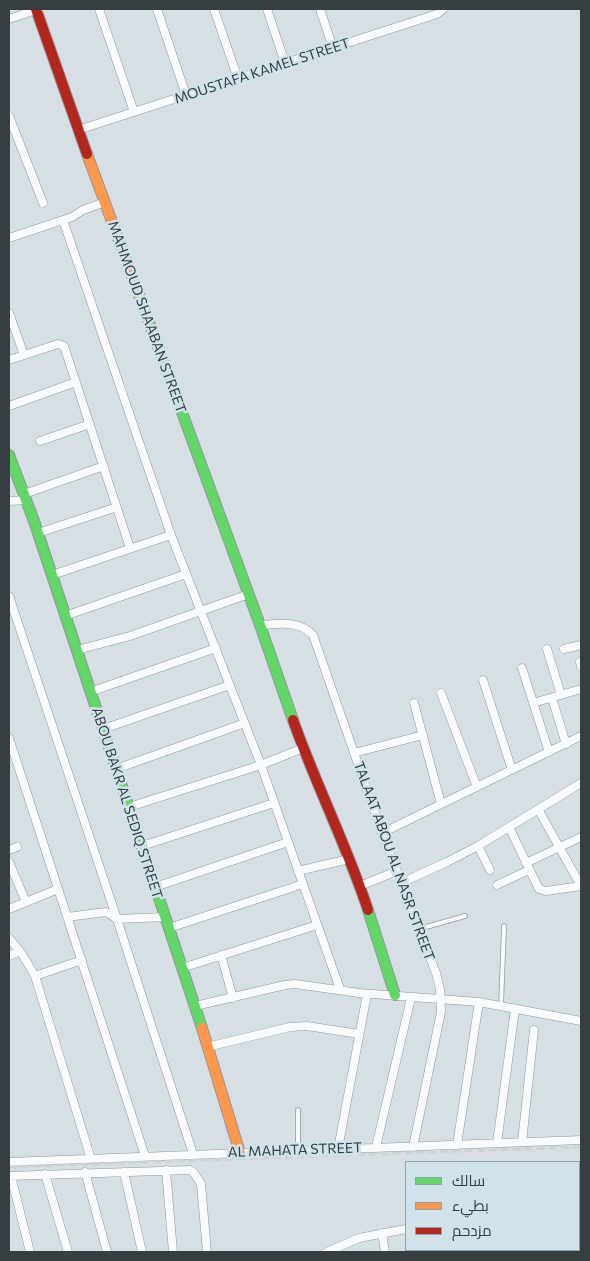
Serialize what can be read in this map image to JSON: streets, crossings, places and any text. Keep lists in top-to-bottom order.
{
  "streets": {
    "street": [
      "MOUSTAFA KAMEL STREET",
      "MAHMOUD SHAABAN STREET",
      "ABOU BAKR AL SEDIQ STREET",
      "TALAAT ABOU AL NASR STREET",
      "AL MAHATA STREET"
    ]
  },
  "crossings": [
    ["MOUSTAFA KAMEL STREET", "MAHMOUD SHAABAN STREET"],
    ["MAHMOUD SHAABAN STREET", "TALAAT ABOU AL NASR STREET"],
    ["ABOU BAKR AL SEDIQ STREET", "AL MAHATA STREET"],
    ["TALAAT ABOU AL NASR STREET", "AL MAHATA STREET"]
  ],
  "legend": ["سالك", "بطيء", "مزدحم"]
}
